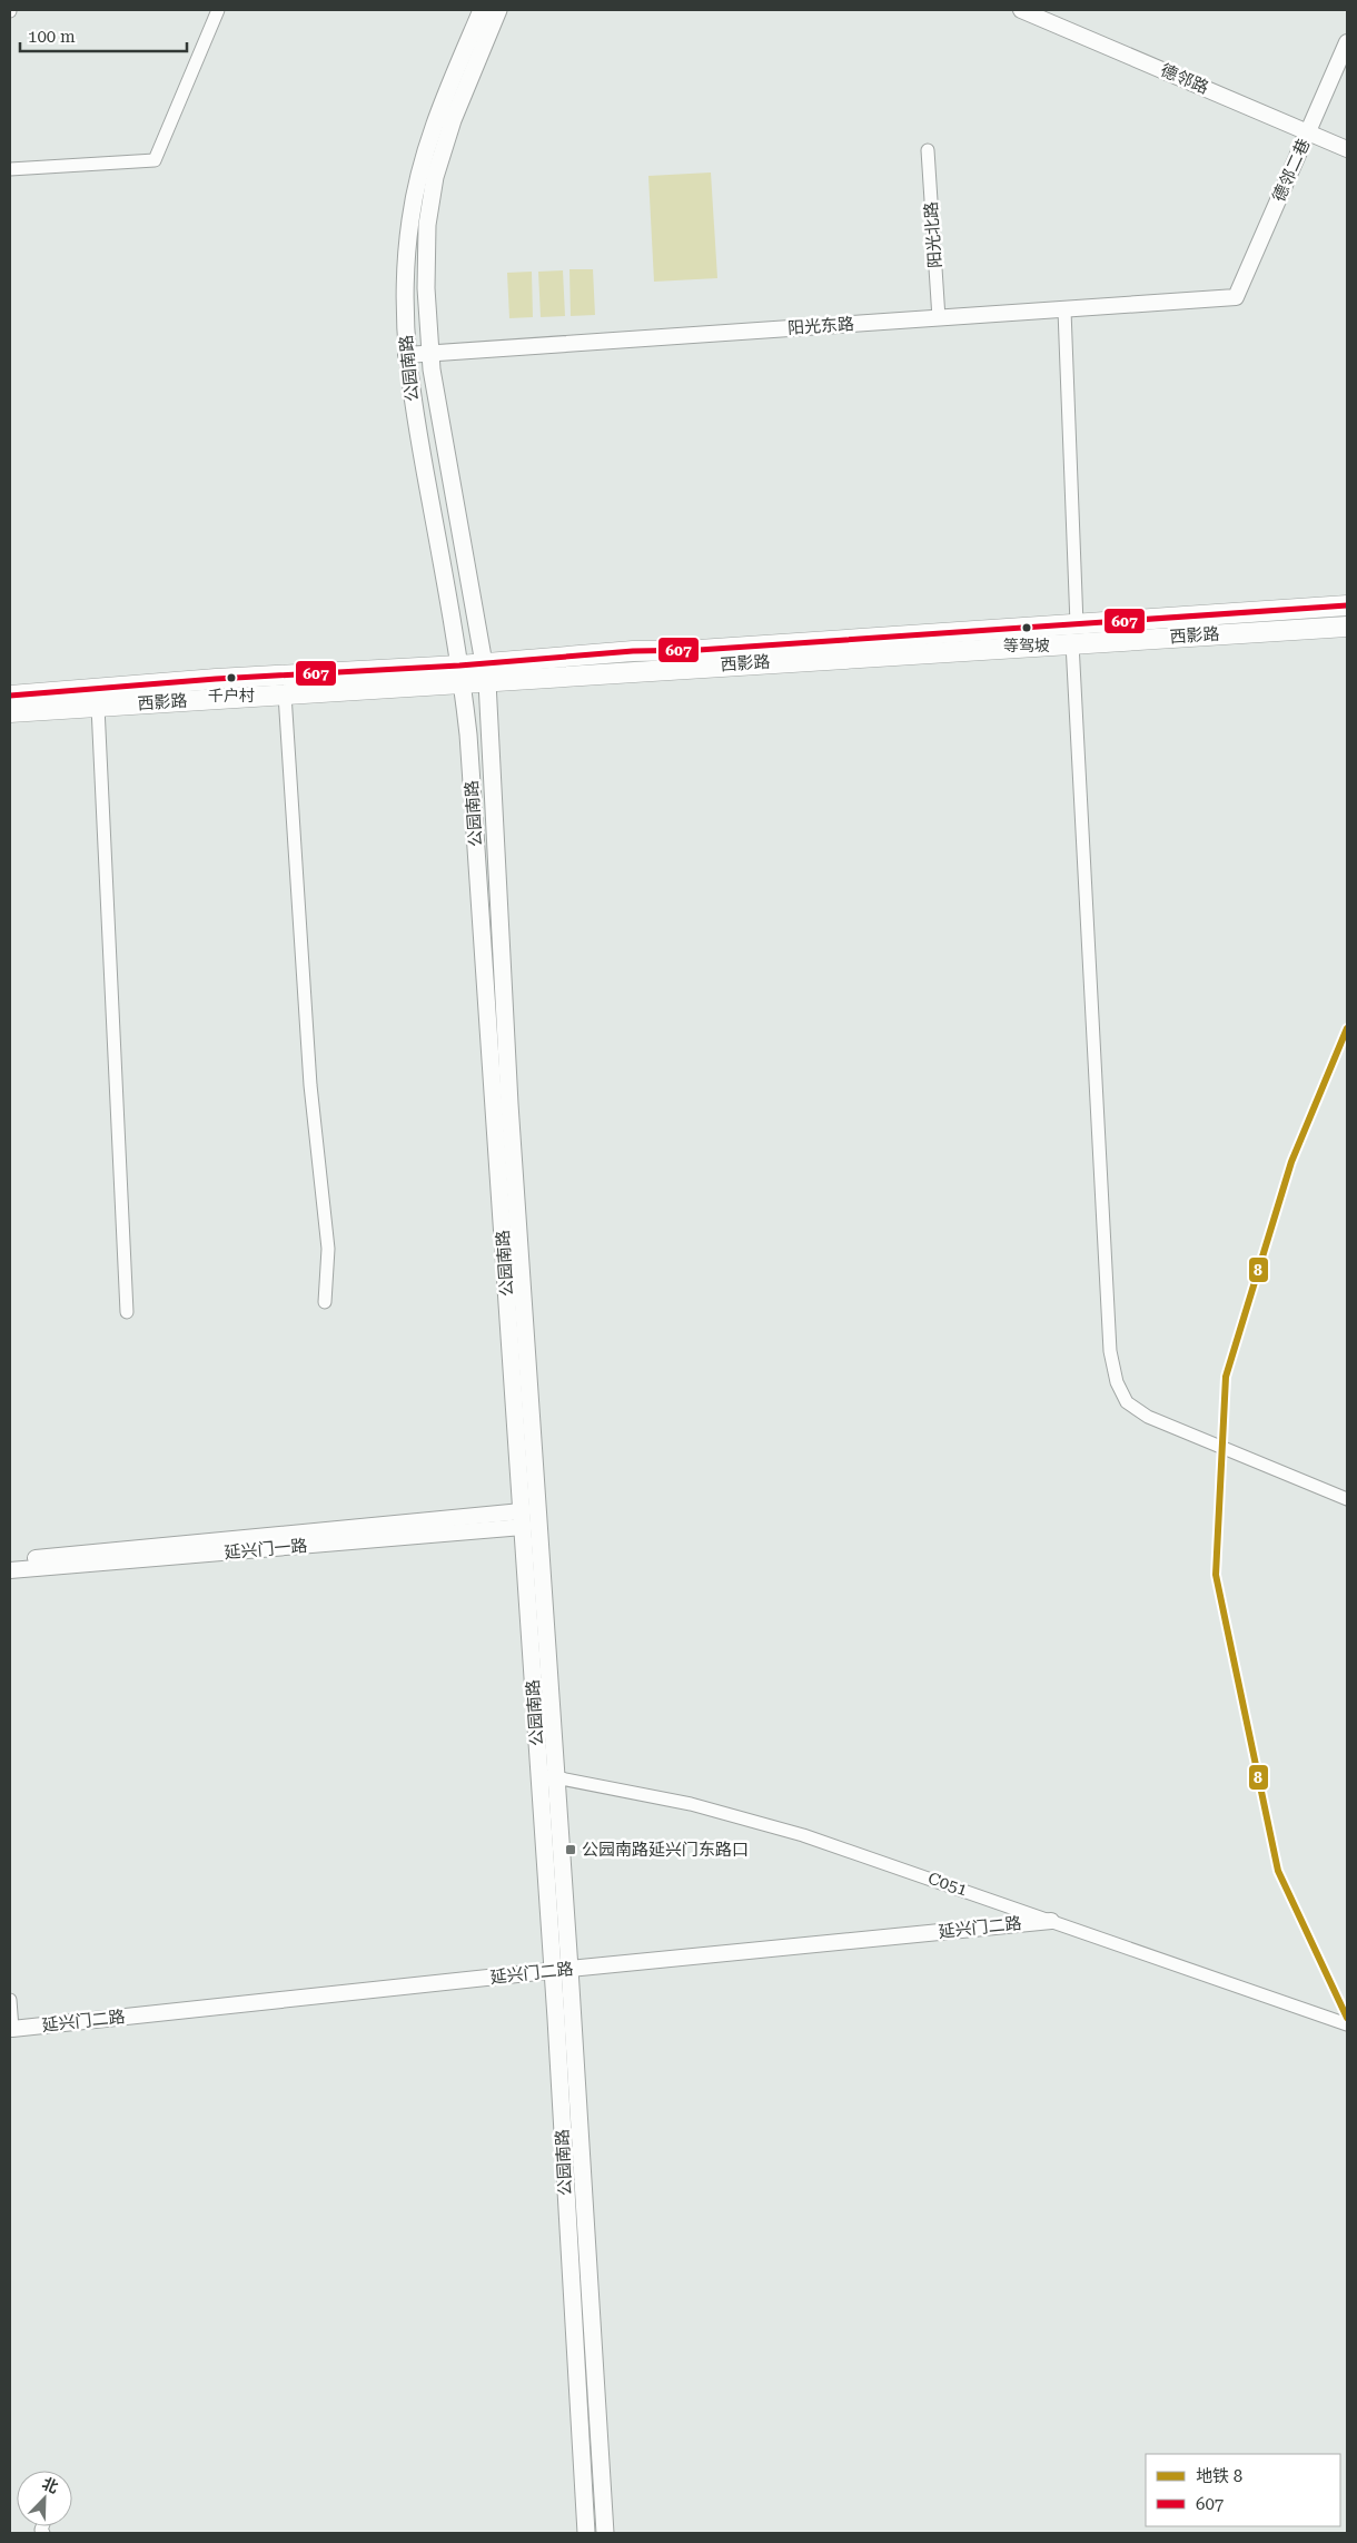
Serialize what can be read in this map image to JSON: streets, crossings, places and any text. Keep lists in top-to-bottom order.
{
  "streets": {
    "main road": ["公园南路", "西影路"],
    "street": [
      "德邻路",
      "德邻二巷",
      "阳光北路",
      "阳光东路",
      "延兴门一路",
      "C051",
      "延兴门二路"
    ]
  },
  "crossings": [
    ["德邻路", "德邻二巷"],
    ["德邻二巷", "阳光东路"],
    ["阳光北路", "阳光东路"],
    ["阳光东路", "公园南路"],
    ["公园南路", "西影路"],
    ["公园南路", "延兴门一路"],
    ["公园南路", "C051"],
    ["公园南路", "延兴门二路"],
    ["C051", "延兴门二路"]
  ],
  "places": {
    "other": ["等驾坡", "千户村"],
    "transit": ["公园南路延兴门东路口"]
  },
  "lines": ["transit line 607", "metro line 8"],
  "legend": ["地铁 8", "607"],
  "scale_bar": "100 m",
  "north": "top right"
}
